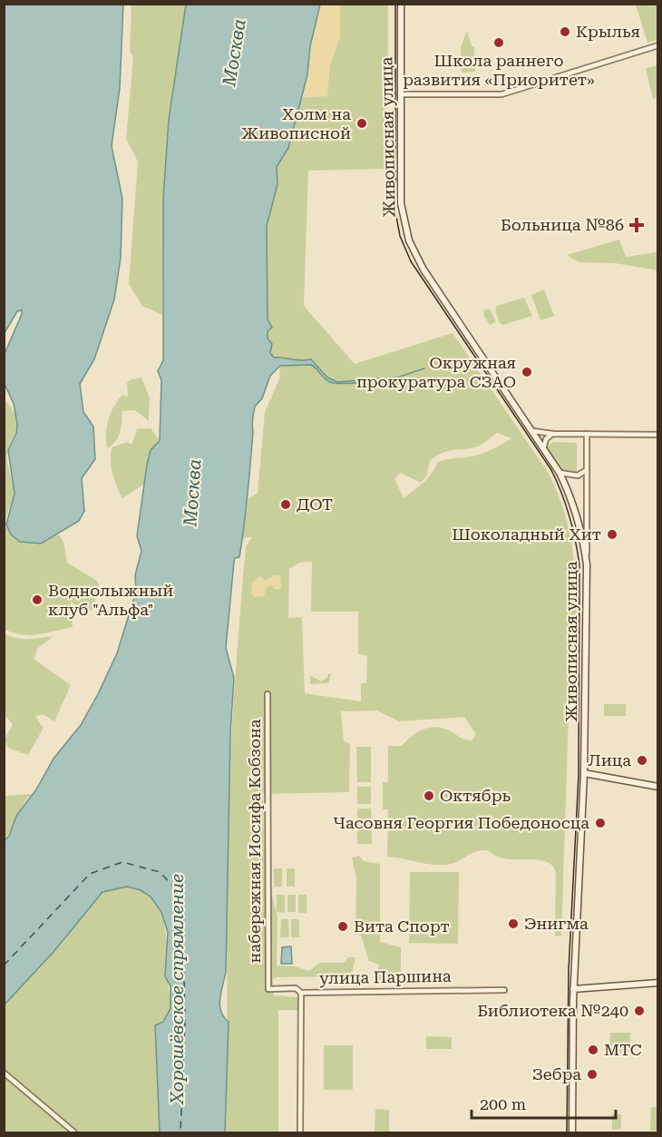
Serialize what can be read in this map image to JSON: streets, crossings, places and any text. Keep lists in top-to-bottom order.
{
  "streets": {
    "street": ["Живописная улица", "набережная Иосифа Кобзона", "улица Паршина"]
  },
  "crossings": [
    ["набережная Иосифа Кобзона", "улица Паршина"]
  ],
  "water": ["Москва", "Хорошёвское спрямление"],
  "places": {
    "other": [
      "Крылья",
      "Школа раннего развития «Приоритет»",
      "Холм на Живописной",
      "Окружная прокуратура СЗАО",
      "ДОТ",
      "Шоколадный Хит",
      "Воднолыжный клуб \"Альфа\"",
      "Лица",
      "Октябрь",
      "Часовня Георгия Победоносца",
      "Энигма",
      "Вита Спорт",
      "Библиотека №240",
      "МТС",
      "Зебра"
    ],
    "health": ["Больница №86"]
  },
  "scale_bar": "200 m"
}
